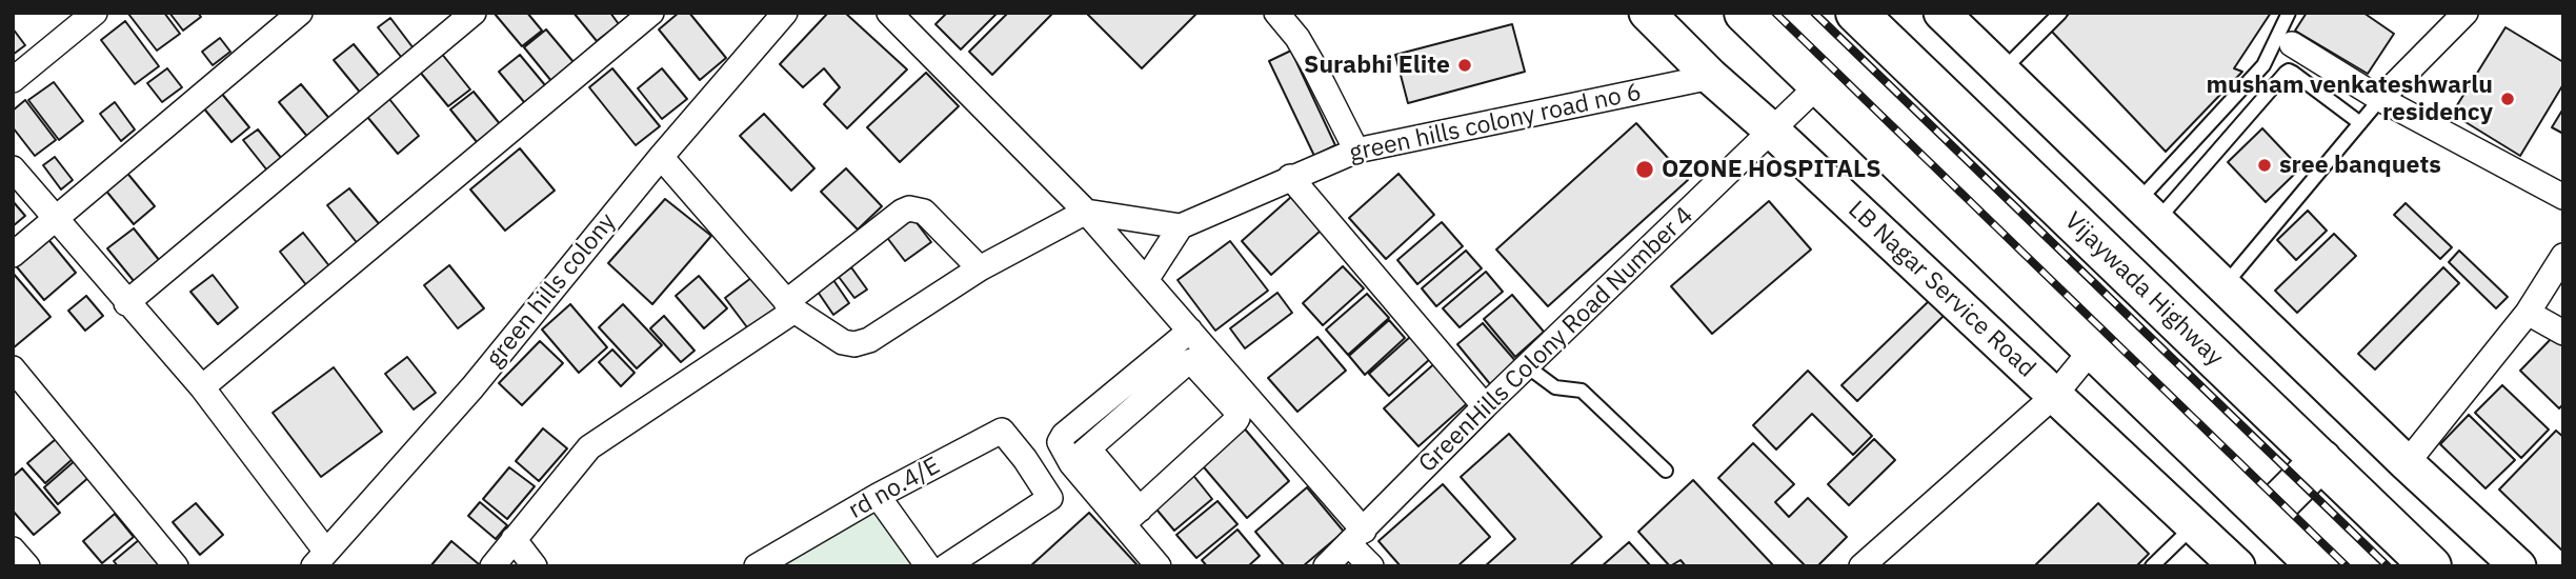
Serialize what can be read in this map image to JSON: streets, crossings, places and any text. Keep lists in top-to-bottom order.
{
  "streets": {
    "highway": ["Vijaywada Highway"],
    "street": [
      "green hills colony road no 6",
      "LB Nagar Service Road",
      "green hills colony",
      "GreenHills Colony Road Number 4",
      "rd no.4/E"
    ]
  },
  "crossings": [
    ["green hills colony road no 6", "LB Nagar Service Road"],
    ["LB Nagar Service Road", "GreenHills Colony Road Number 4"]
  ],
  "places": [
    "Surabhi Elite",
    "musham venkateshwarlu residency",
    "sree banquets",
    "OZONE HOSPITALS"
  ]
}
